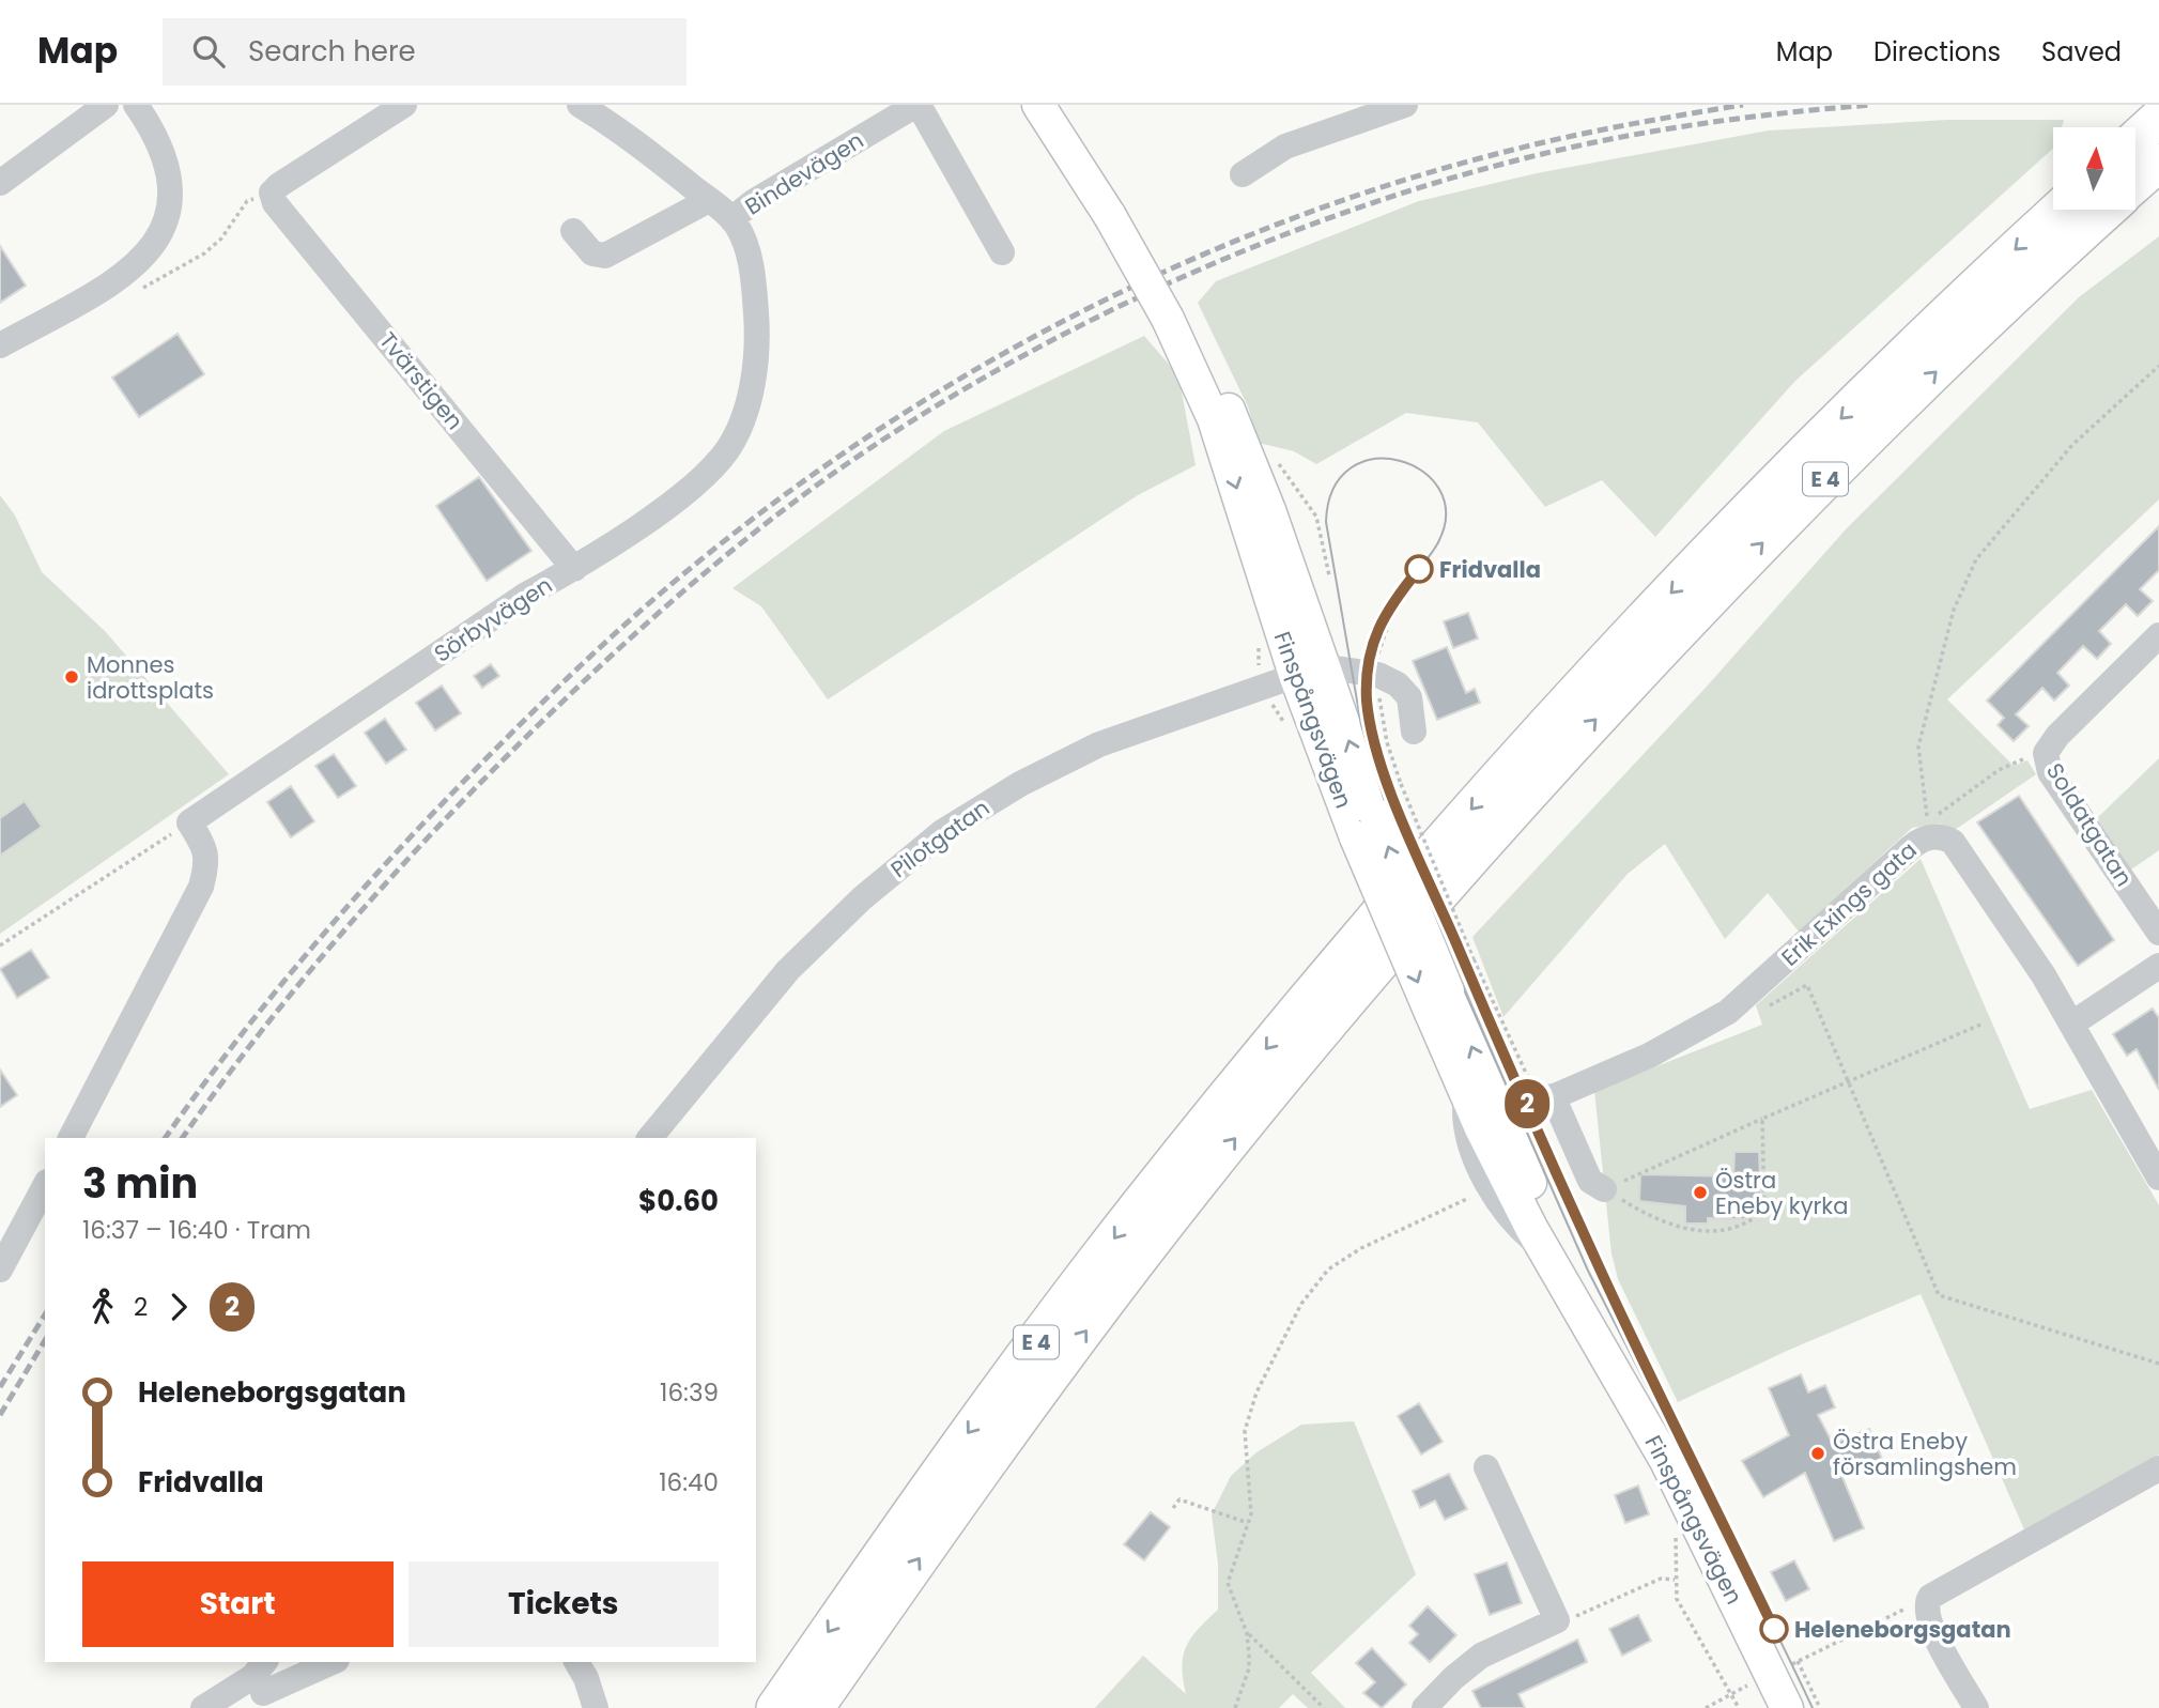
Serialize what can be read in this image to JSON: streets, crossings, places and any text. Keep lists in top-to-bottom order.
{
  "streets": {
    "highway": ["E 4"],
    "main road": ["Finspångsvägen"],
    "street": [
      "Bindevägen",
      "Tvärstigen",
      "Sörbyvägen",
      "Soldatgatan",
      "Pilotgatan",
      "Erik Exings gata"
    ]
  },
  "crossings": [
    ["Bindevägen", "Sörbyvägen"],
    ["Tvärstigen", "Sörbyvägen"],
    ["Finspångsvägen", "Pilotgatan"],
    ["Finspångsvägen", "Erik Exings gata"]
  ],
  "places": [
    "Fridvalla",
    "Monnes idrottsplats",
    "Östra Eneby kyrka",
    "Östra Eneby församlingshem",
    "Heleneborgsgatan"
  ],
  "lines": ["tram line 2"],
  "north": "top",
  "page": {
    "header": "Map",
    "search": "Search here",
    "nav": ["Map", "Directions", "Saved"],
    "on_map": "2",
    "heading": ["3 min", "16:37 – 16:40 · Tram", "$0.60"],
    "legs": ["2", "2"],
    "list": [
      {
        "name": "Heleneborgsgatan",
        "value": "16:39"
      },
      {
        "name": "Fridvalla",
        "value": "16:40"
      }
    ],
    "buttons": ["Start", "Tickets"]
  }
}
